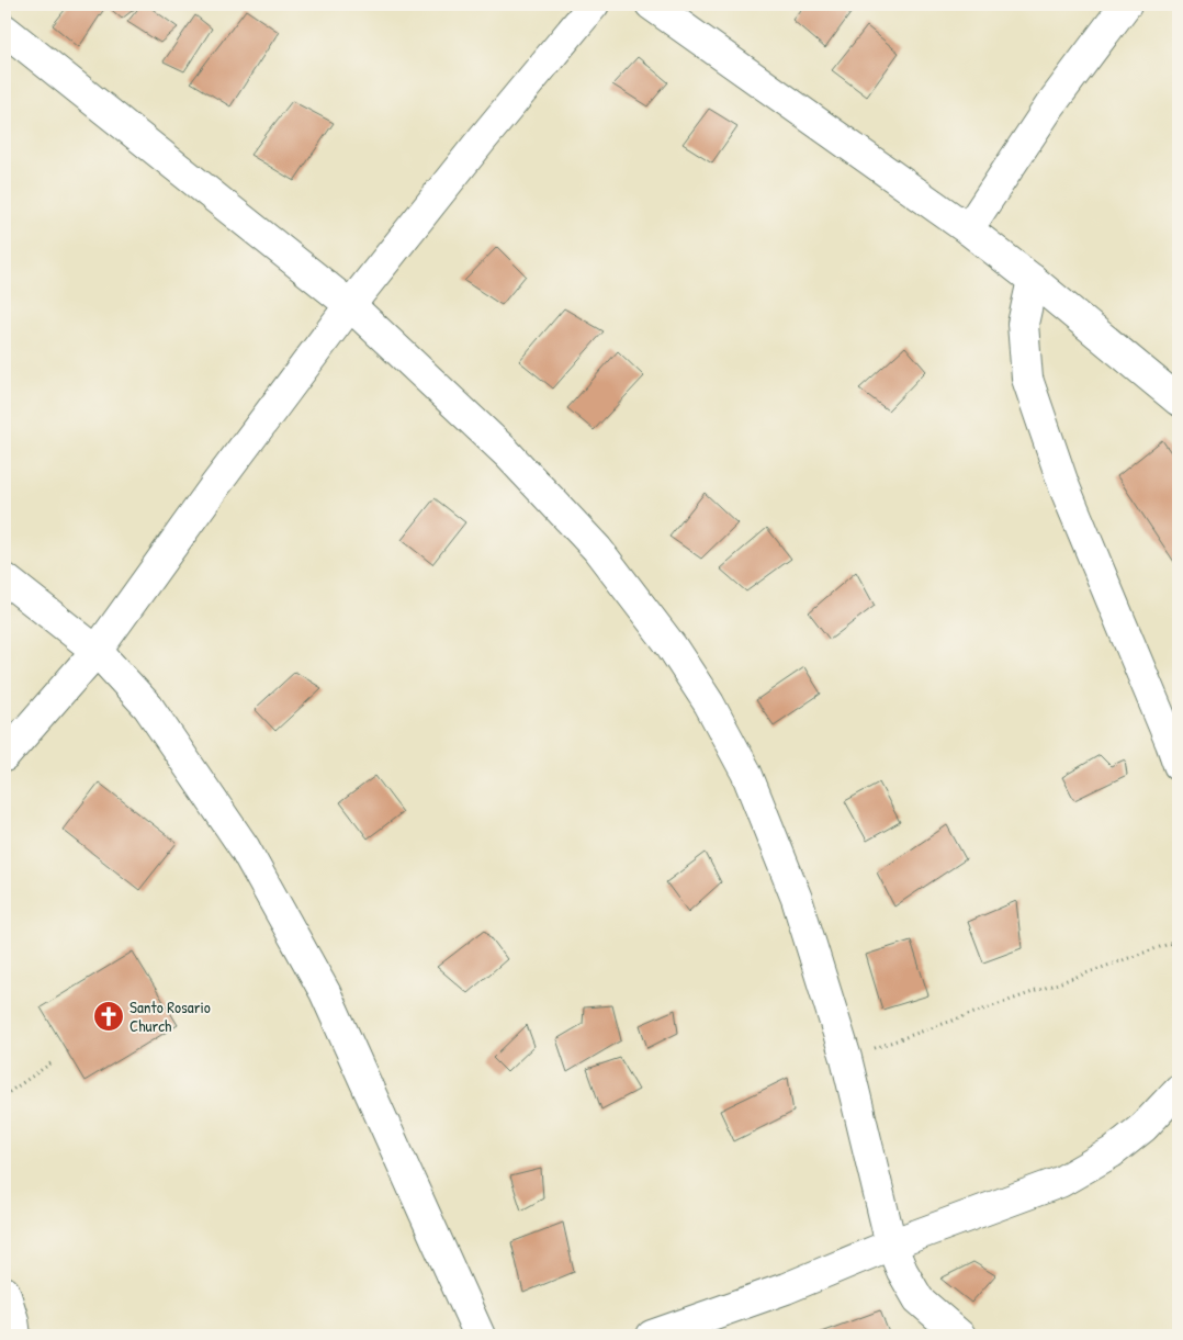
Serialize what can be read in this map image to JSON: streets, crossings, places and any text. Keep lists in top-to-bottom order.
{
  "places": {
    "church": ["Santo Rosario Church"]
  }
}
